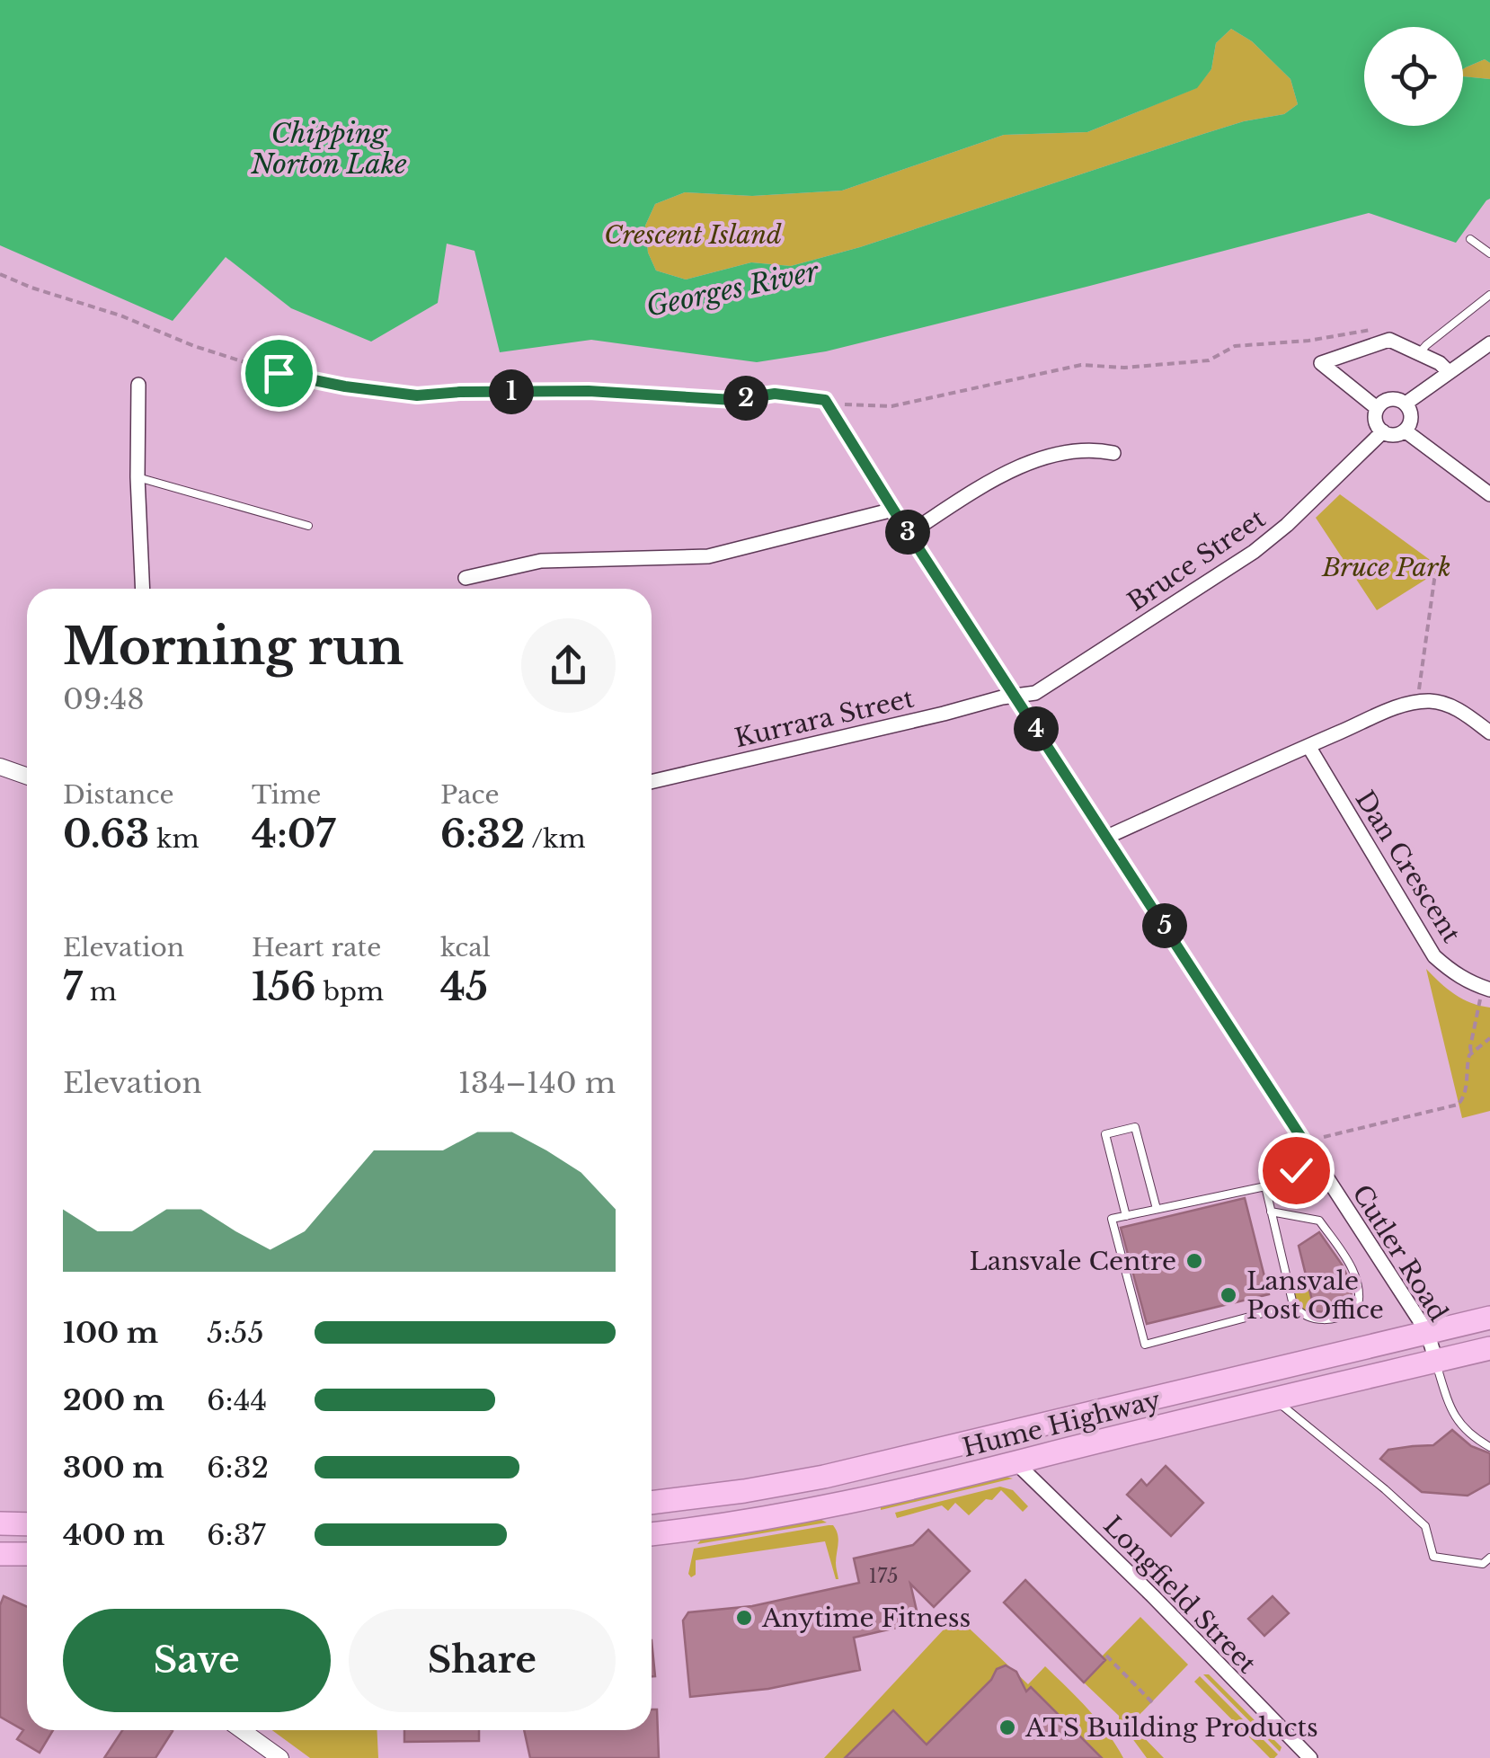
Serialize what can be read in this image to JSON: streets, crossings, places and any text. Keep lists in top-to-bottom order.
{
  "streets": {
    "highway": ["Hume Highway"],
    "street": [
      "Bruce Street",
      "Kurrara Street",
      "Dan Crescent",
      "Cutler Road",
      "Longfield Street"
    ]
  },
  "crossings": [
    ["Bruce Street", "Kurrara Street"],
    ["Bruce Street", "Cutler Road"],
    ["Kurrara Street", "Cutler Road"],
    ["Cutler Road", "Hume Highway"],
    ["Hume Highway", "Longfield Street"]
  ],
  "water": ["Chipping Norton Lake", "Georges River"],
  "parks": ["Crescent Island", "Bruce Park"],
  "places": [
    "Lansvale Centre",
    "Lansvale Post Office",
    "Anytime Fitness",
    "ATS Building Products"
  ],
  "house_numbers": ["175"],
  "page": {
    "pins": [
      "1",
      "2",
      "3",
      "4",
      "5"
    ],
    "heading": ["Morning run", "09:48"],
    "stats": [
      ["Distance", "0.63 km"],
      ["Time", "4:07"],
      ["Pace", "6:32 /km"],
      ["Elevation", "7 m"],
      ["Heart rate", "156 bpm"],
      ["kcal", "45"]
    ],
    "chart": ["Elevation", "134–140 m"],
    "list": [
      {
        "name": "100 m",
        "note": "5:55"
      },
      {
        "name": "200 m",
        "note": "6:44"
      },
      {
        "name": "300 m",
        "note": "6:32"
      },
      {
        "name": "400 m",
        "note": "6:37"
      }
    ],
    "buttons": ["Save", "Share"]
  }
}
